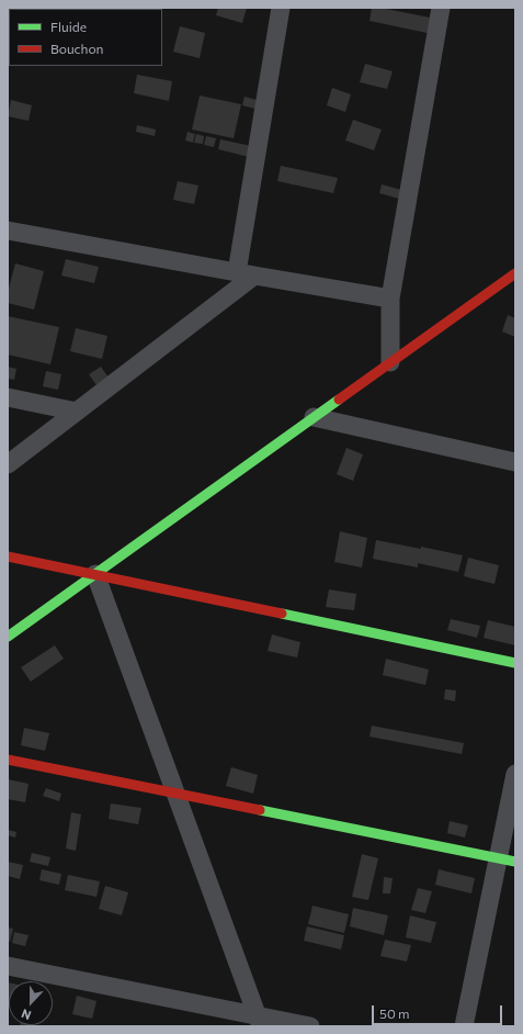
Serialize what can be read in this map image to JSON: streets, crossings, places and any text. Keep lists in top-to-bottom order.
{
  "legend": ["Fluide", "Bouchon"],
  "scale_bar": "50 m",
  "north": "bottom"
}
